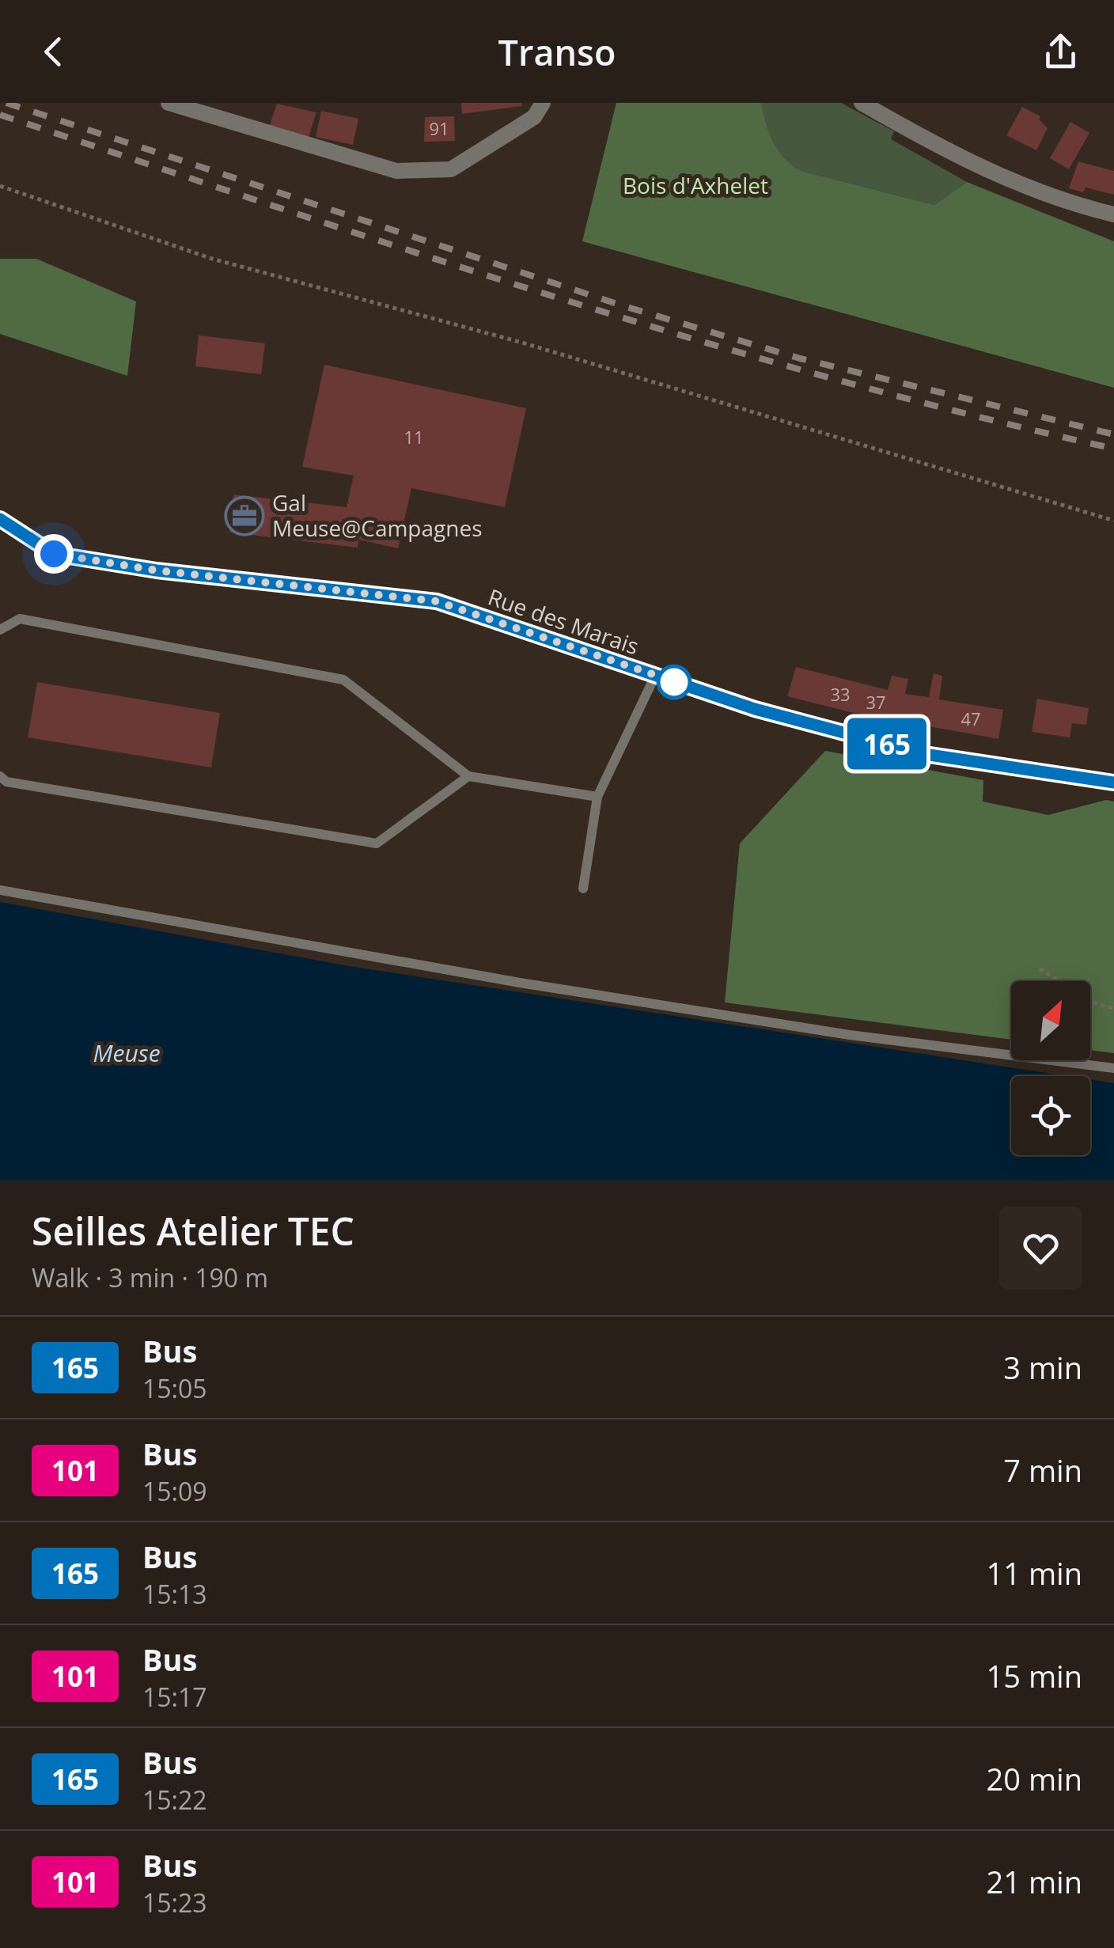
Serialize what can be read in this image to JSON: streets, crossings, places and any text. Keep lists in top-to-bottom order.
{
  "streets": {
    "main road": ["Rue des Marais"]
  },
  "water": ["Meuse"],
  "parks": ["Bois d'Axhelet"],
  "places": {
    "office": ["Gal Meuse@Campagnes"]
  },
  "lines": ["bus line 165"],
  "house_numbers": [
    "91",
    "11",
    "33",
    "37",
    "47"
  ],
  "north": "top right",
  "page": {
    "header": "Transo",
    "on_map": "165",
    "heading": ["Seilles Atelier TEC", "Walk · 3 min · 190 m"],
    "list": [
      {
        "mark": "165",
        "name": "Bus",
        "note": "15:05",
        "value": "3 min"
      },
      {
        "mark": "101",
        "name": "Bus",
        "note": "15:09",
        "value": "7 min"
      },
      {
        "mark": "165",
        "name": "Bus",
        "note": "15:13",
        "value": "11 min"
      },
      {
        "mark": "101",
        "name": "Bus",
        "note": "15:17",
        "value": "15 min"
      },
      {
        "mark": "165",
        "name": "Bus",
        "note": "15:22",
        "value": "20 min"
      },
      {
        "mark": "101",
        "name": "Bus",
        "note": "15:23",
        "value": "21 min"
      }
    ]
  }
}
